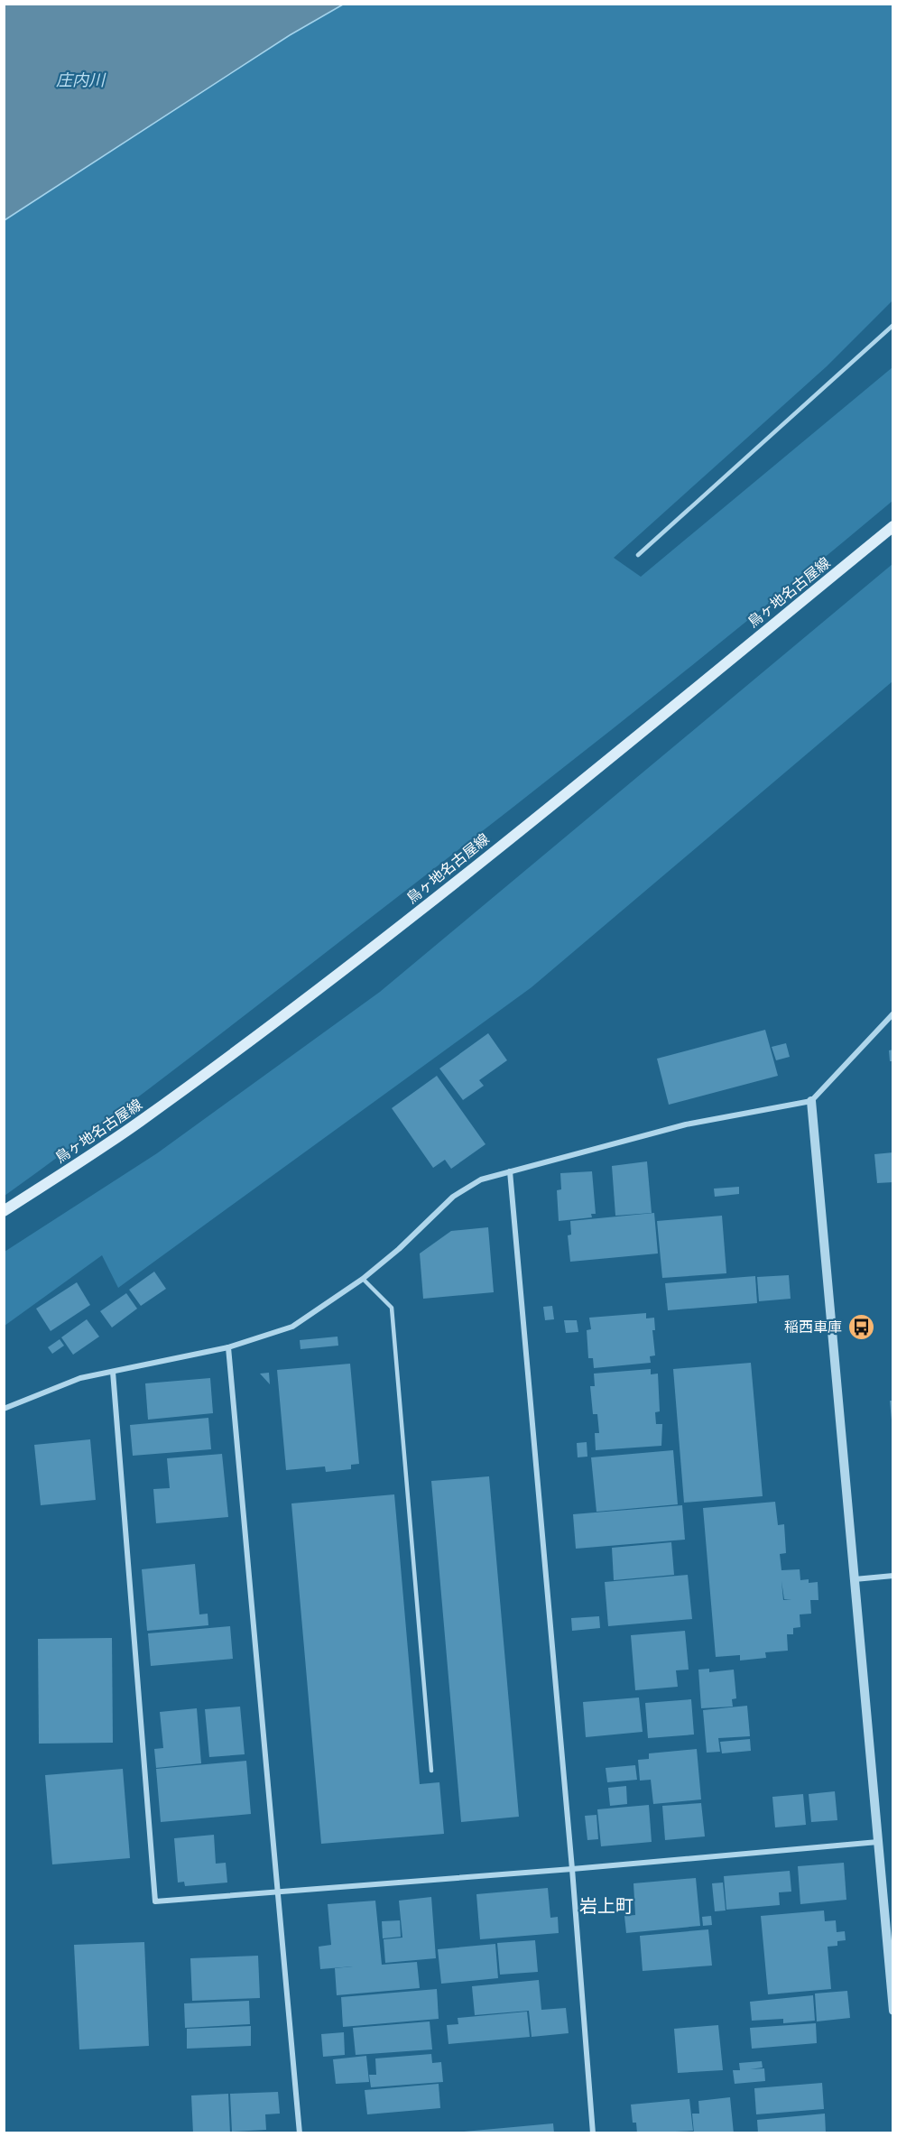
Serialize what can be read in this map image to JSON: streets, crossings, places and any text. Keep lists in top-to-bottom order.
{
  "streets": {
    "main road": ["鳥ヶ地名古屋線"]
  },
  "districts": ["岩上町"],
  "water": ["庄内川"],
  "places": {
    "bus stop": ["稲西車庫"]
  }
}
